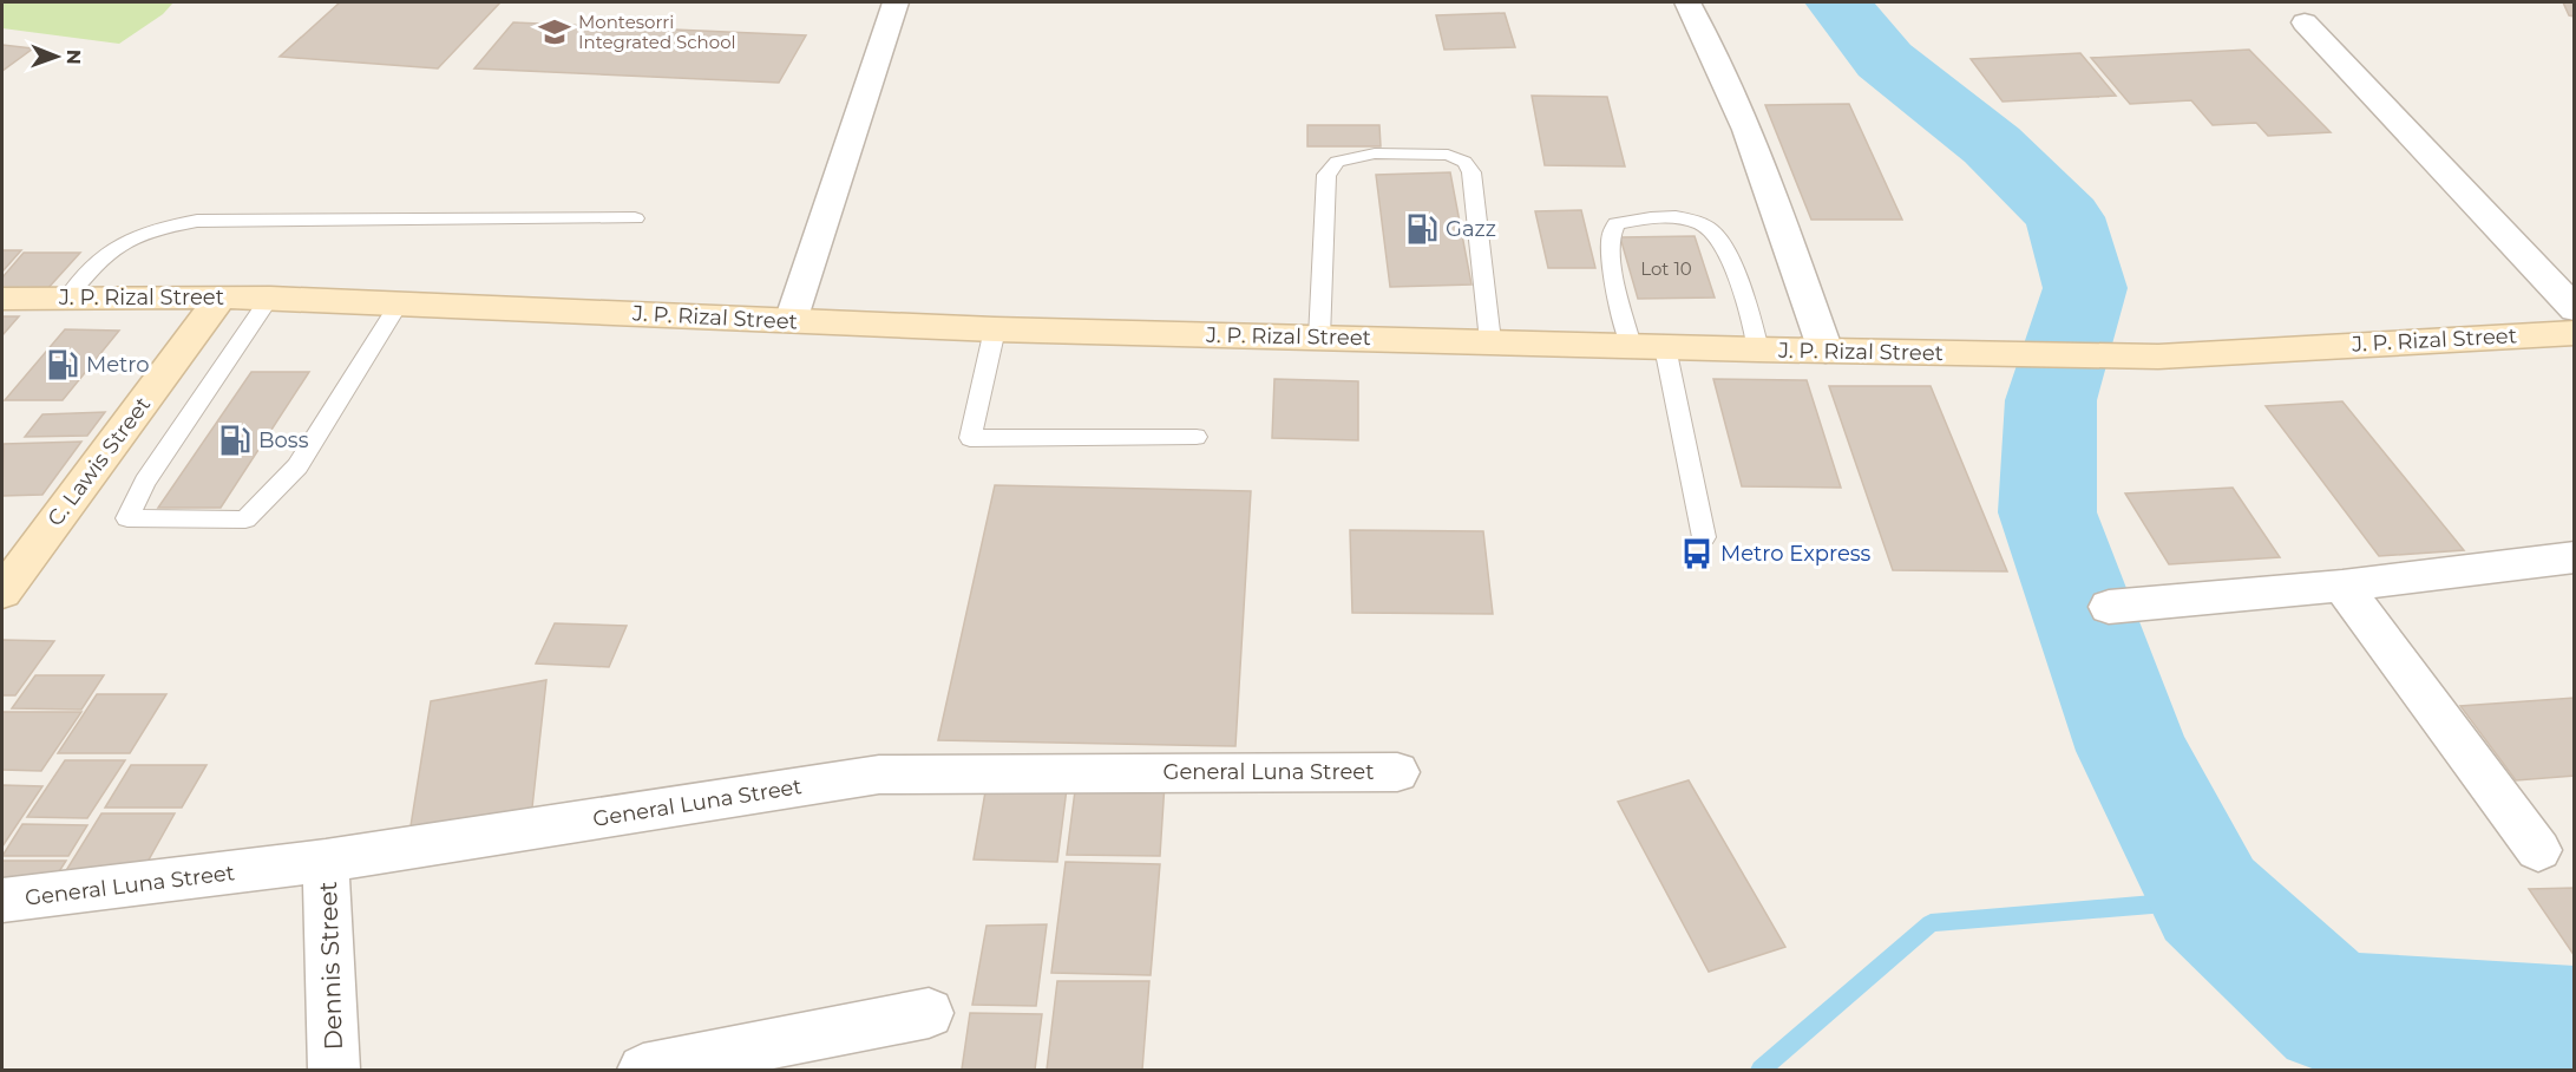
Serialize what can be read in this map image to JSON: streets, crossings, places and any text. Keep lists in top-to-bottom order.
{
  "streets": {
    "main road": ["J. P. Rizal Street", "C. Lawis Street"],
    "street": ["General Luna Street", "Dennis Street"]
  },
  "crossings": [
    ["J. P. Rizal Street", "C. Lawis Street"],
    ["General Luna Street", "Dennis Street"]
  ],
  "places": {
    "school or university": ["Montesorri Integrated School"],
    "fuel station": ["Gazz", "Metro", "Boss"],
    "bus stop": ["Metro Express"]
  },
  "house_numbers": ["Lot 10"],
  "north": "right"
}
